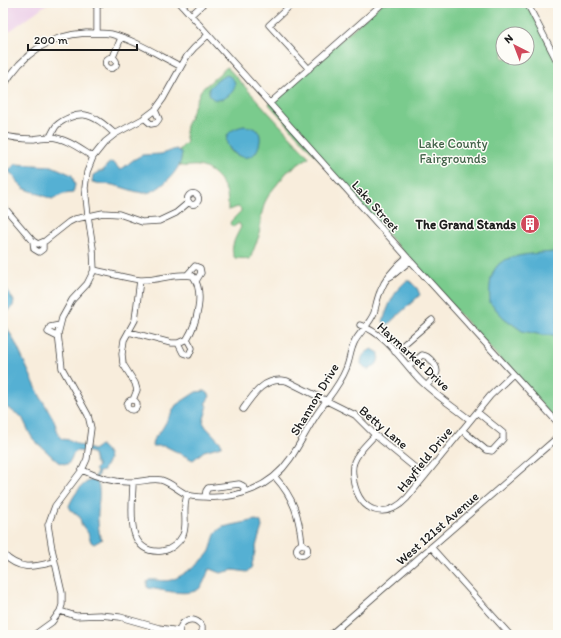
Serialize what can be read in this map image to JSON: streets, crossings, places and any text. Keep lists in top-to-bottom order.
{
  "streets": {
    "street": [
      "Lake Street",
      "Haymarket Drive",
      "Shannon Drive",
      "Betty Lane",
      "Hayfield Drive",
      "West 121st Avenue"
    ]
  },
  "crossings": [
    ["Lake Street", "Shannon Drive"],
    ["Lake Street", "Hayfield Drive"],
    ["Haymarket Drive", "Shannon Drive"],
    ["Haymarket Drive", "Hayfield Drive"],
    ["Shannon Drive", "Betty Lane"],
    ["Betty Lane", "Hayfield Drive"]
  ],
  "parks": ["Lake County Fairgrounds"],
  "places": {
    "building": ["The Grand Stands"]
  },
  "scale_bar": "200 m",
  "north": "top left"
}
